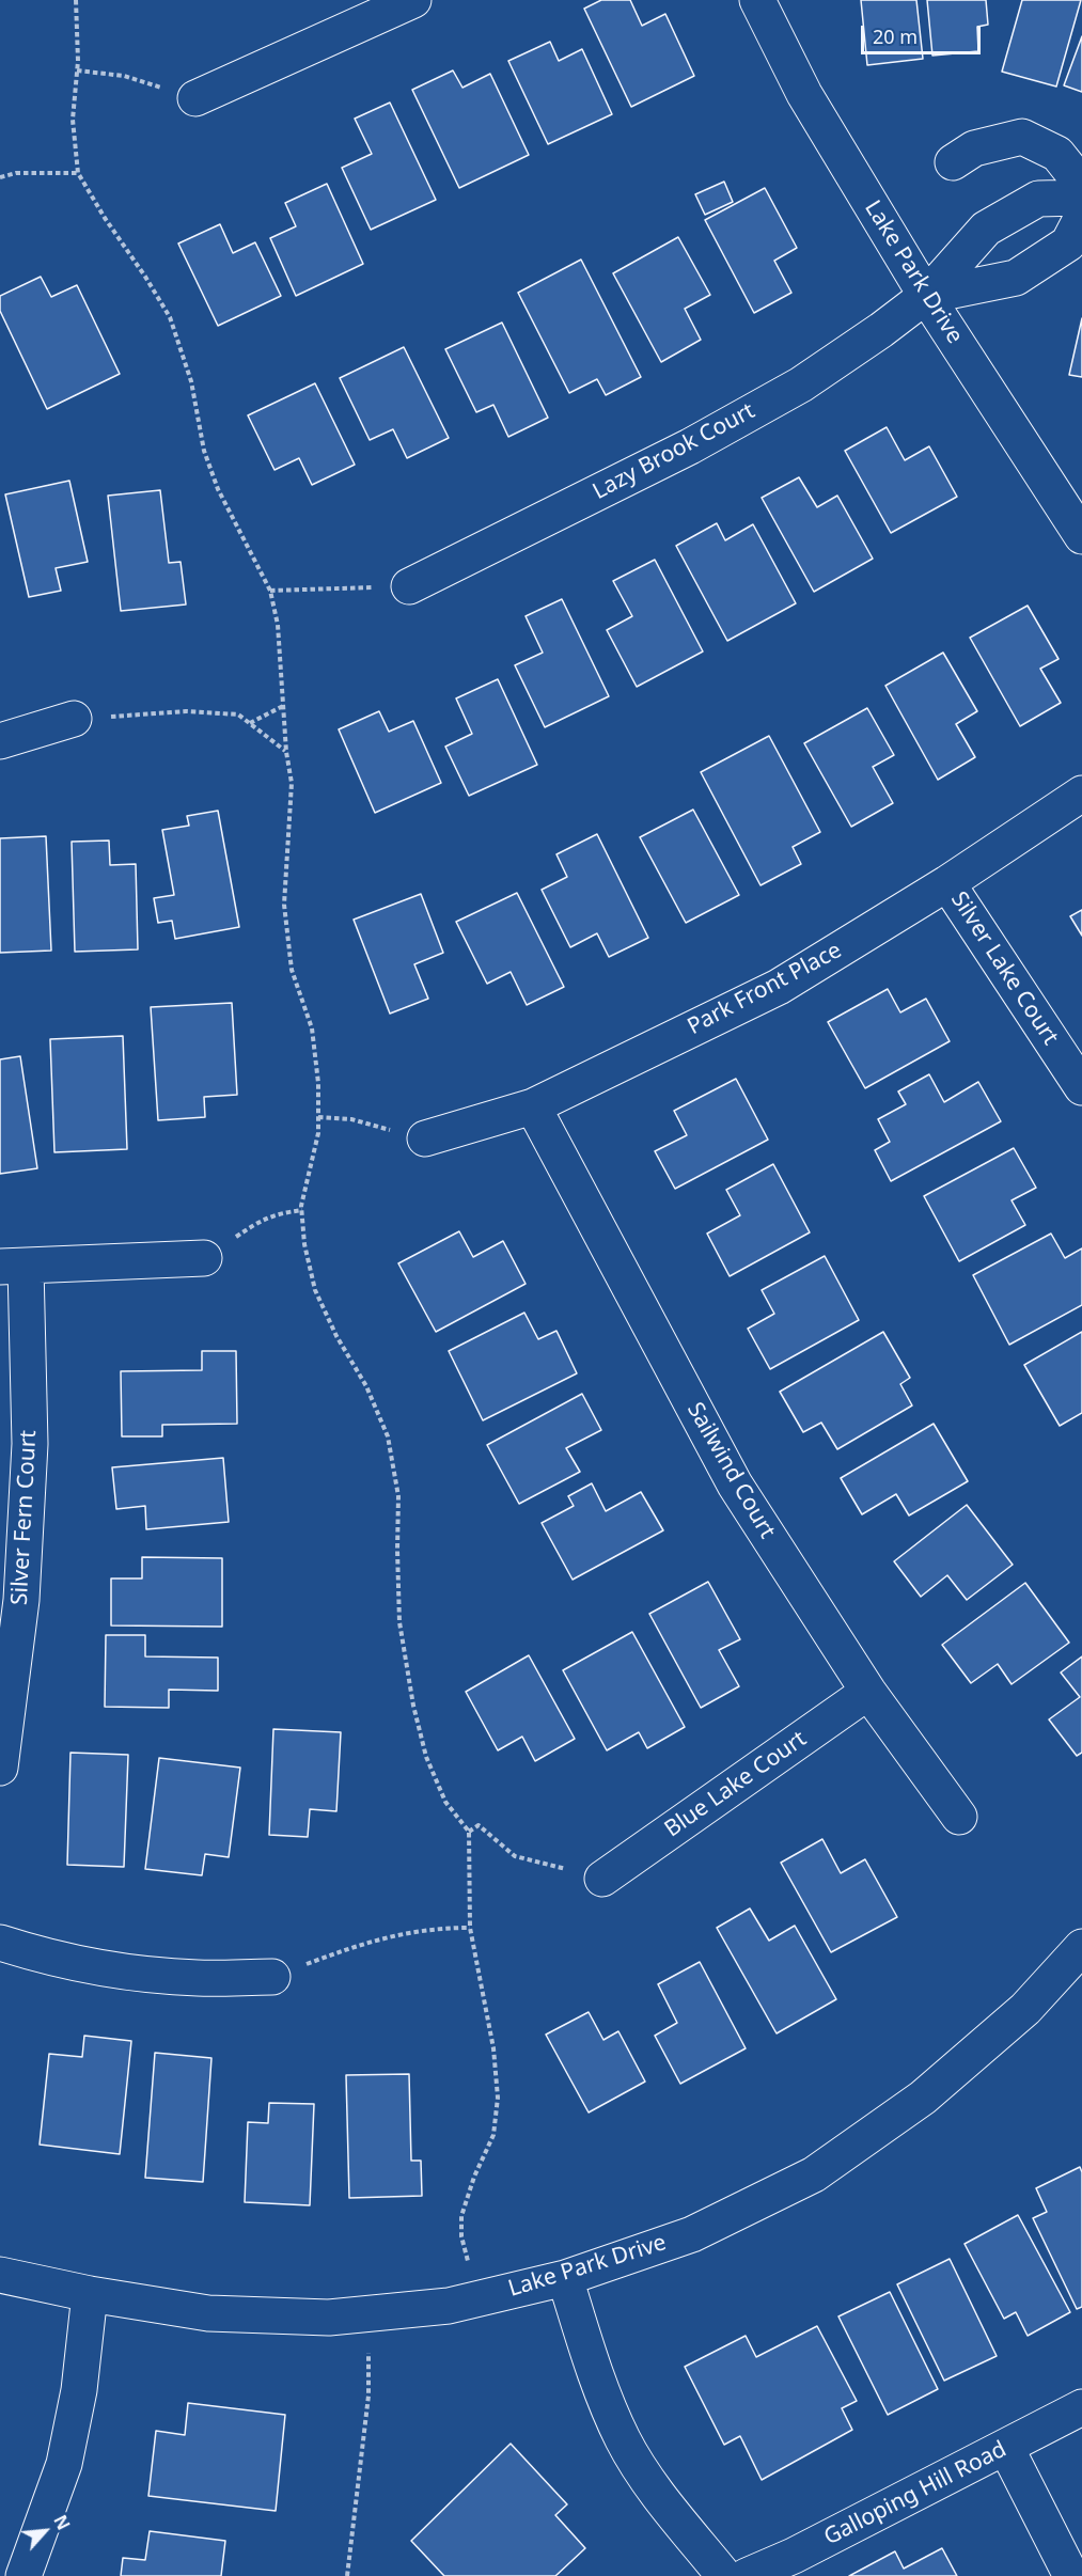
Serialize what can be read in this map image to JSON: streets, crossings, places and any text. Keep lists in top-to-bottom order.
{
  "streets": {
    "street": [
      "Lake Park Drive",
      "Lazy Brook Court",
      "Silver Lake Court",
      "Park Front Place",
      "Sailwind Court",
      "Silver Fern Court",
      "Blue Lake Court",
      "Galloping Hill Road"
    ]
  },
  "crossings": [
    ["Lake Park Drive", "Lazy Brook Court"],
    ["Silver Lake Court", "Park Front Place"],
    ["Park Front Place", "Sailwind Court"],
    ["Sailwind Court", "Blue Lake Court"]
  ],
  "scale_bar": "20 m",
  "north": "top right"
}
